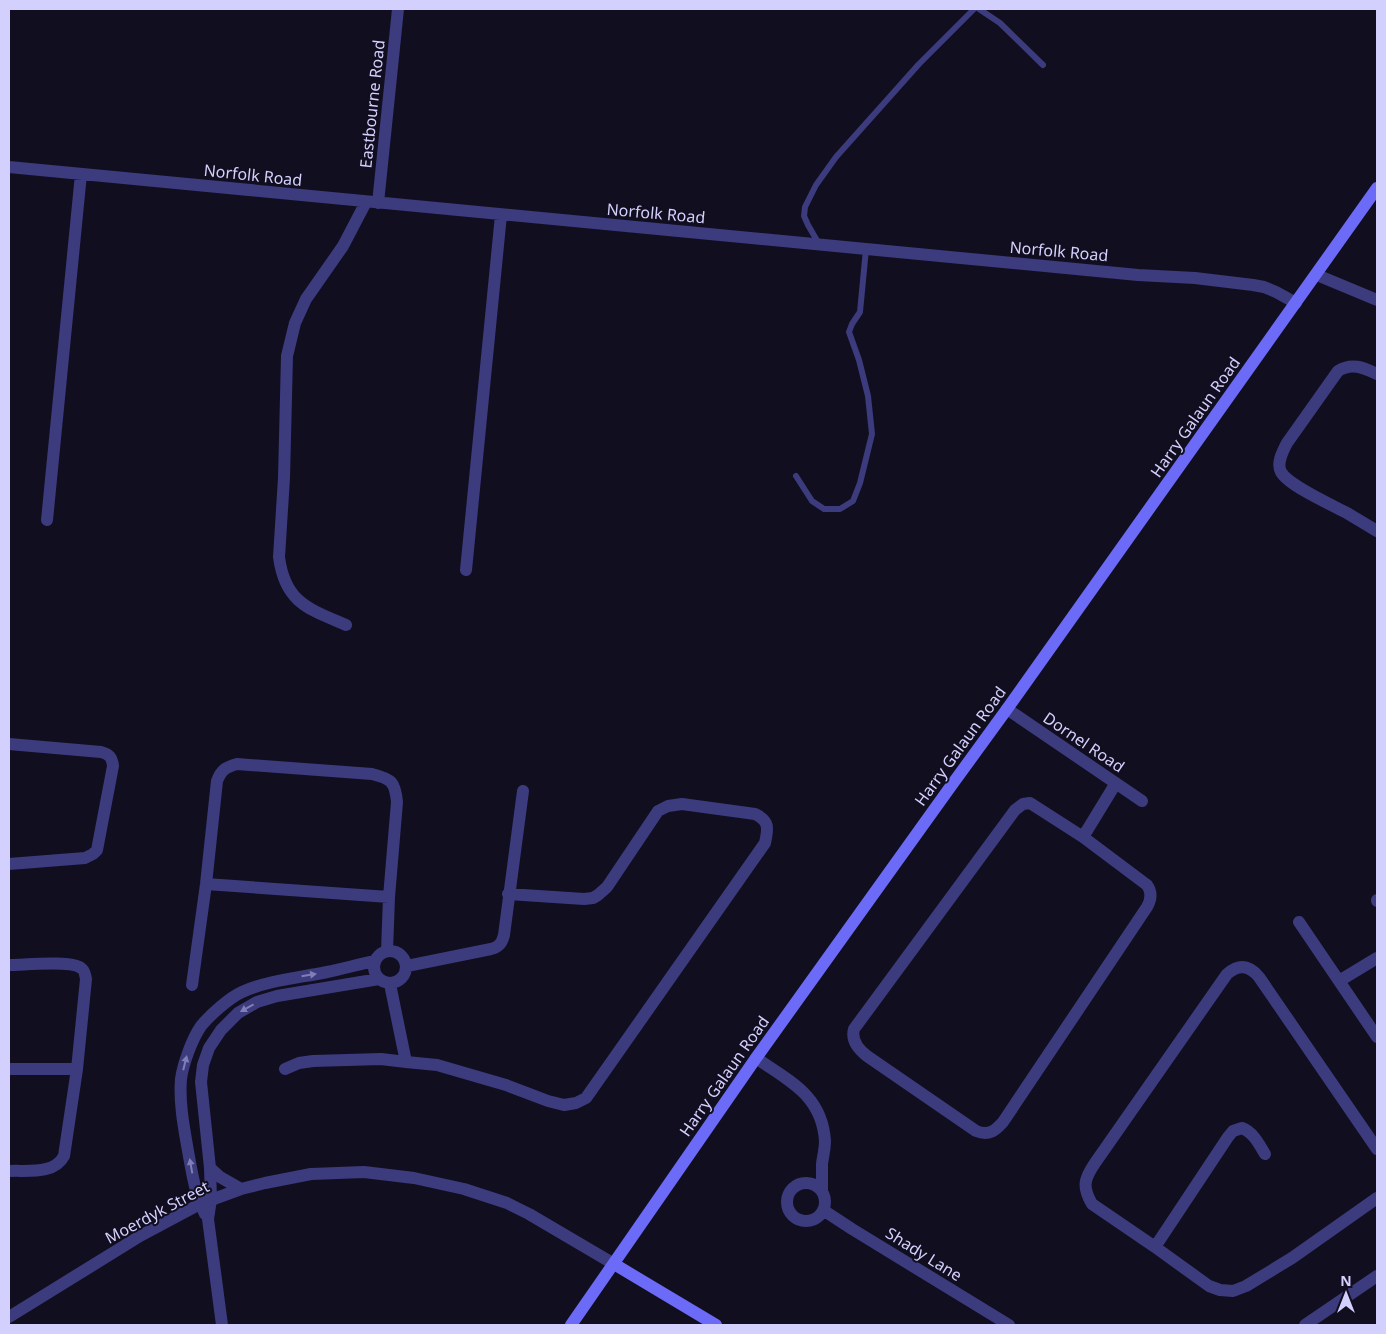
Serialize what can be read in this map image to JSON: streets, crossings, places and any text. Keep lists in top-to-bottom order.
{
  "streets": {
    "main road": ["Harry Galaun Road"],
    "street": [
      "Eastbourne Road",
      "Norfolk Road",
      "Dornel Road",
      "Moerdyk Street",
      "Shady Lane"
    ]
  },
  "crossings": [
    ["Eastbourne Road", "Norfolk Road"],
    ["Norfolk Road", "Harry Galaun Road"],
    ["Harry Galaun Road", "Dornel Road"],
    ["Harry Galaun Road", "Moerdyk Street"]
  ],
  "north": "top"
}
